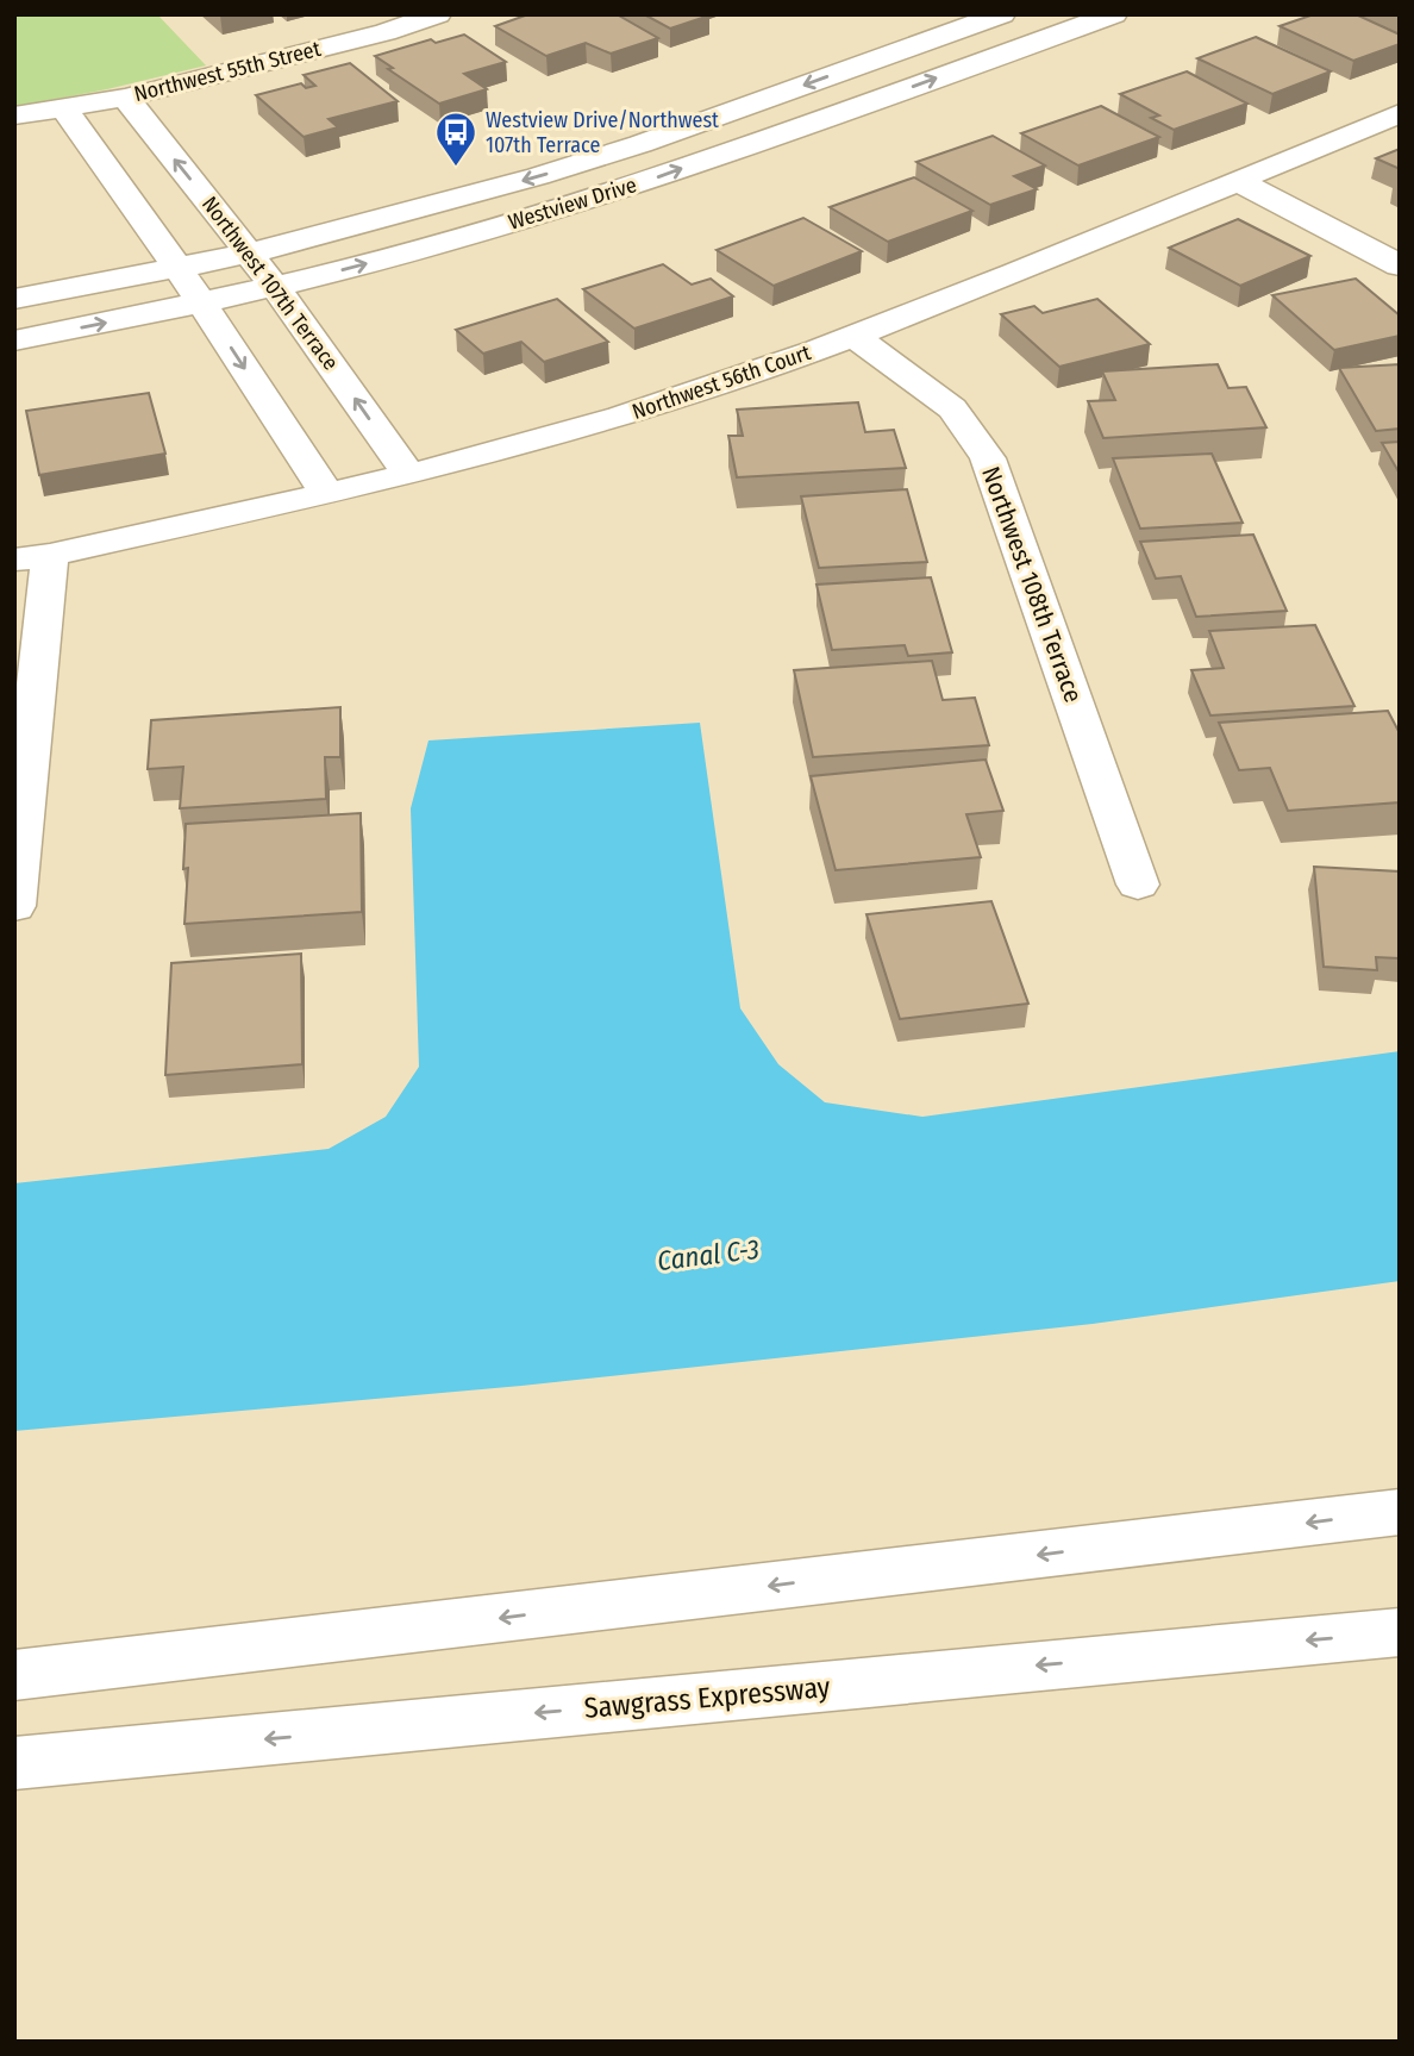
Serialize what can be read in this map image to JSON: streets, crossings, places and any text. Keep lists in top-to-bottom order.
{
  "streets": {
    "main road": [
      "Northwest 55th Street",
      "Westview Drive",
      "Northwest 107th Terrace",
      "Northwest 56th Court",
      "Northwest 108th Terrace",
      "Sawgrass Expressway"
    ]
  },
  "crossings": [
    ["Northwest 55th Street", "Northwest 107th Terrace"],
    ["Westview Drive", "Northwest 107th Terrace"],
    ["Northwest 107th Terrace", "Northwest 56th Court"],
    ["Northwest 56th Court", "Northwest 108th Terrace"]
  ],
  "water": ["Canal C-3"],
  "places": {
    "bus stop": ["Westview Drive/Northwest 107th Terrace"]
  }
}
